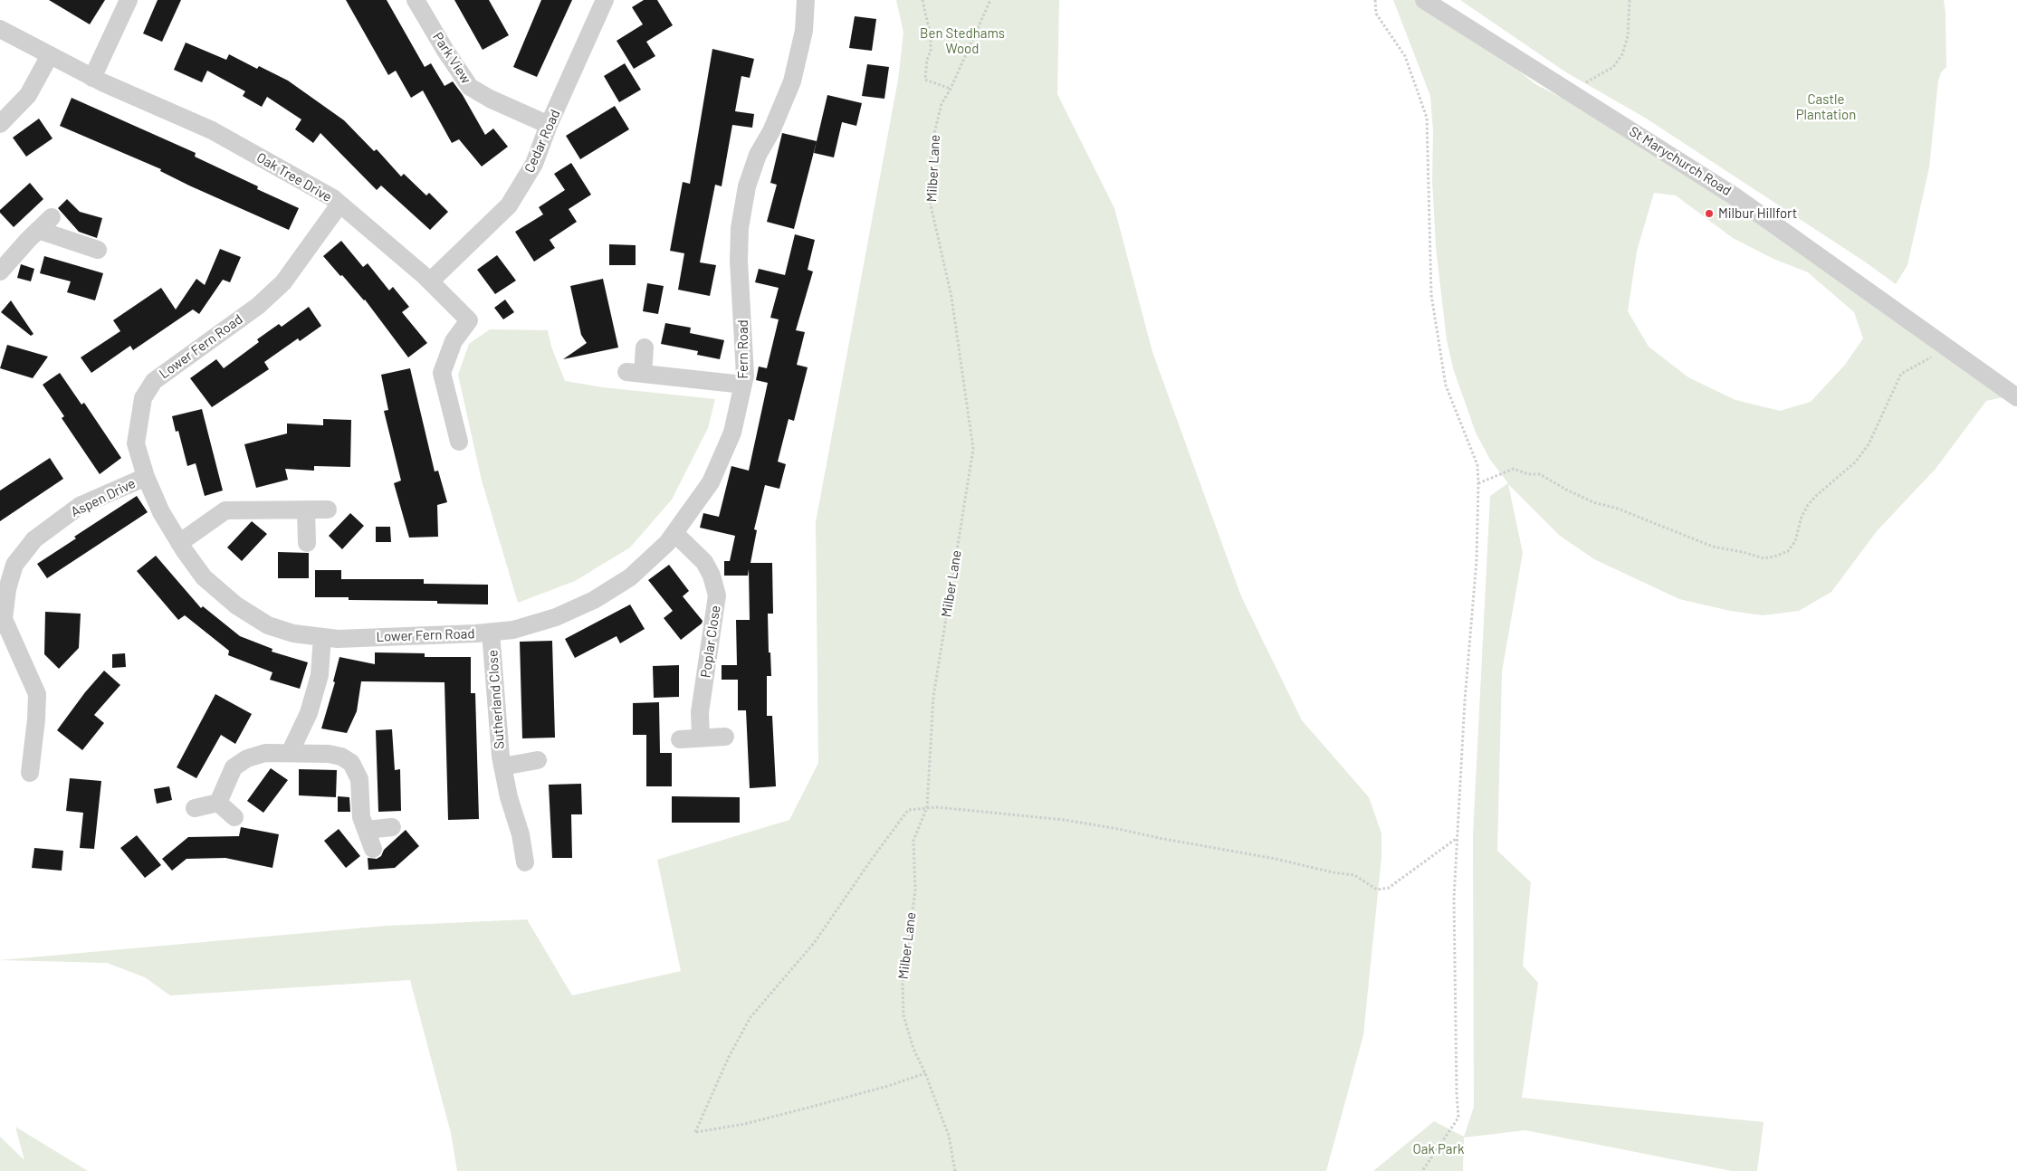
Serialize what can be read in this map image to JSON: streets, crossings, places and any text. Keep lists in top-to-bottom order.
{
  "streets": {
    "street": [
      "Park View",
      "Cedar Road",
      "St Marychurch Road",
      "Oak Tree Drive",
      "Lower Fern Road",
      "Fern Road",
      "Aspen Drive",
      "Poplar Close",
      "Sutherland Close"
    ],
    "path": ["Milber Lane"]
  },
  "crossings": [
    ["Park View", "Cedar Road"],
    ["Cedar Road", "Oak Tree Drive"],
    ["Oak Tree Drive", "Lower Fern Road"],
    ["Lower Fern Road", "Fern Road"],
    ["Lower Fern Road", "Aspen Drive"],
    ["Lower Fern Road", "Sutherland Close"],
    ["Fern Road", "Poplar Close"],
    ["Fern Road", "Sutherland Close"]
  ],
  "parks": ["Ben Stedhams Wood", "Castle Plantation", "Oak Park"],
  "places": ["Milbur Hillfort"]
}
